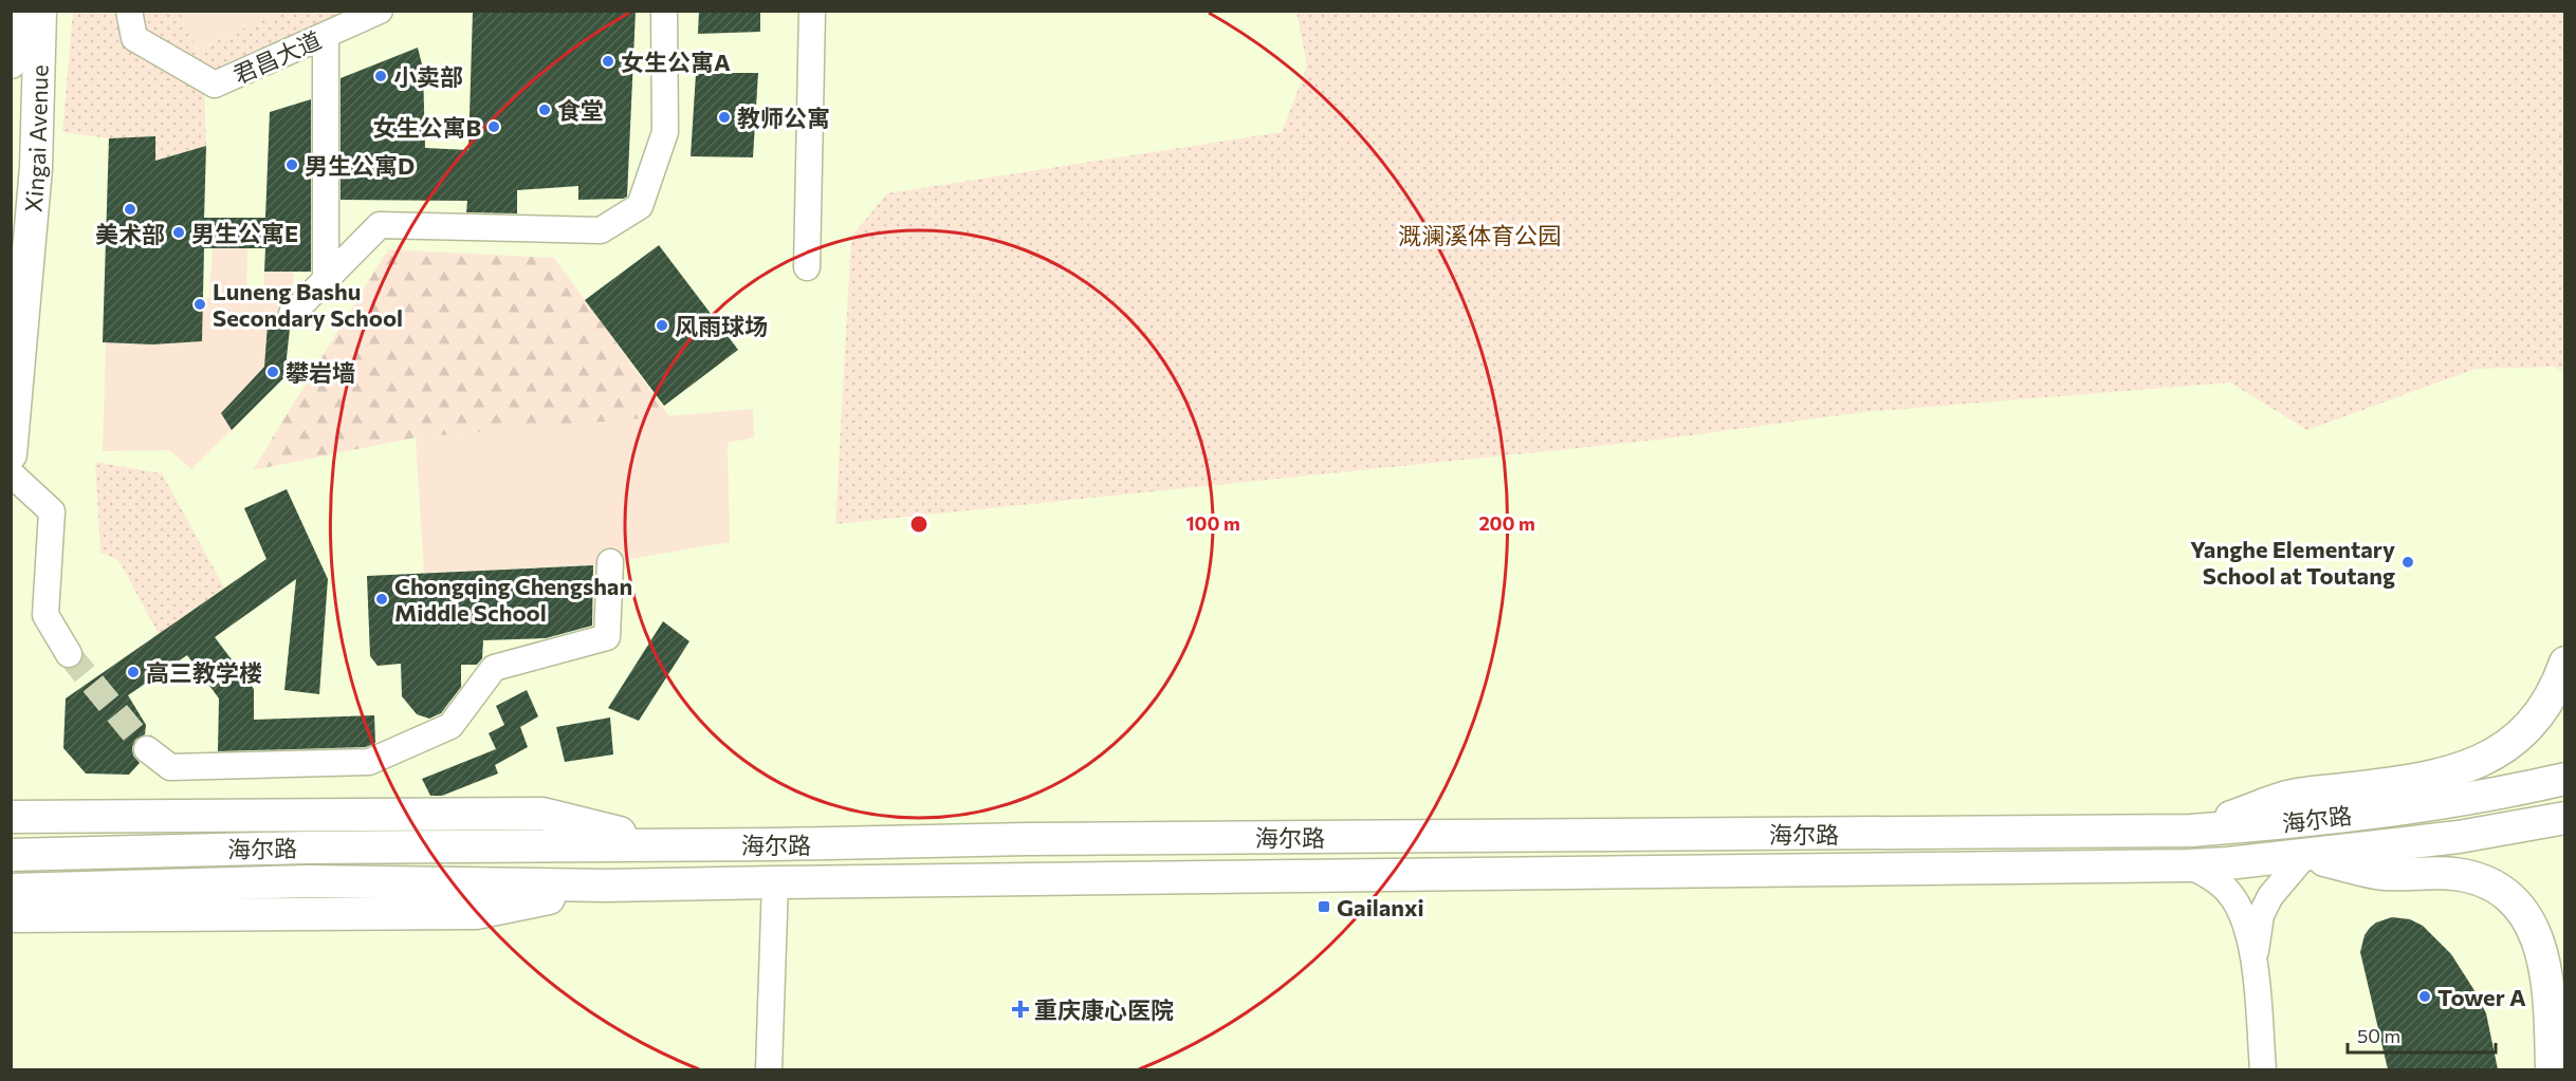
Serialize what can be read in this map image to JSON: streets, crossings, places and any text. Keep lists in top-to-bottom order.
{
  "streets": {
    "main road": ["Xingai Avenue", "海尔路"],
    "street": ["君昌大道"]
  },
  "parks": ["溉澜溪体育公园"],
  "places": {
    "other": [
      "女生公寓A",
      "小卖部",
      "食堂",
      "教师公寓",
      "女生公寓B",
      "男生公寓D",
      "美术部",
      "男生公寓E",
      "Luneng Bashu Secondary School",
      "风雨球场",
      "攀岩墙",
      "Yanghe Elementary School at Toutang",
      "Chongqing Chengshan Middle School",
      "高三教学楼",
      "Tower A"
    ],
    "transit": ["Gailanxi"],
    "health": ["重庆康心医院"]
  },
  "scale_bar": "50 m",
  "rings": ["100 m", "200 m"]
}
